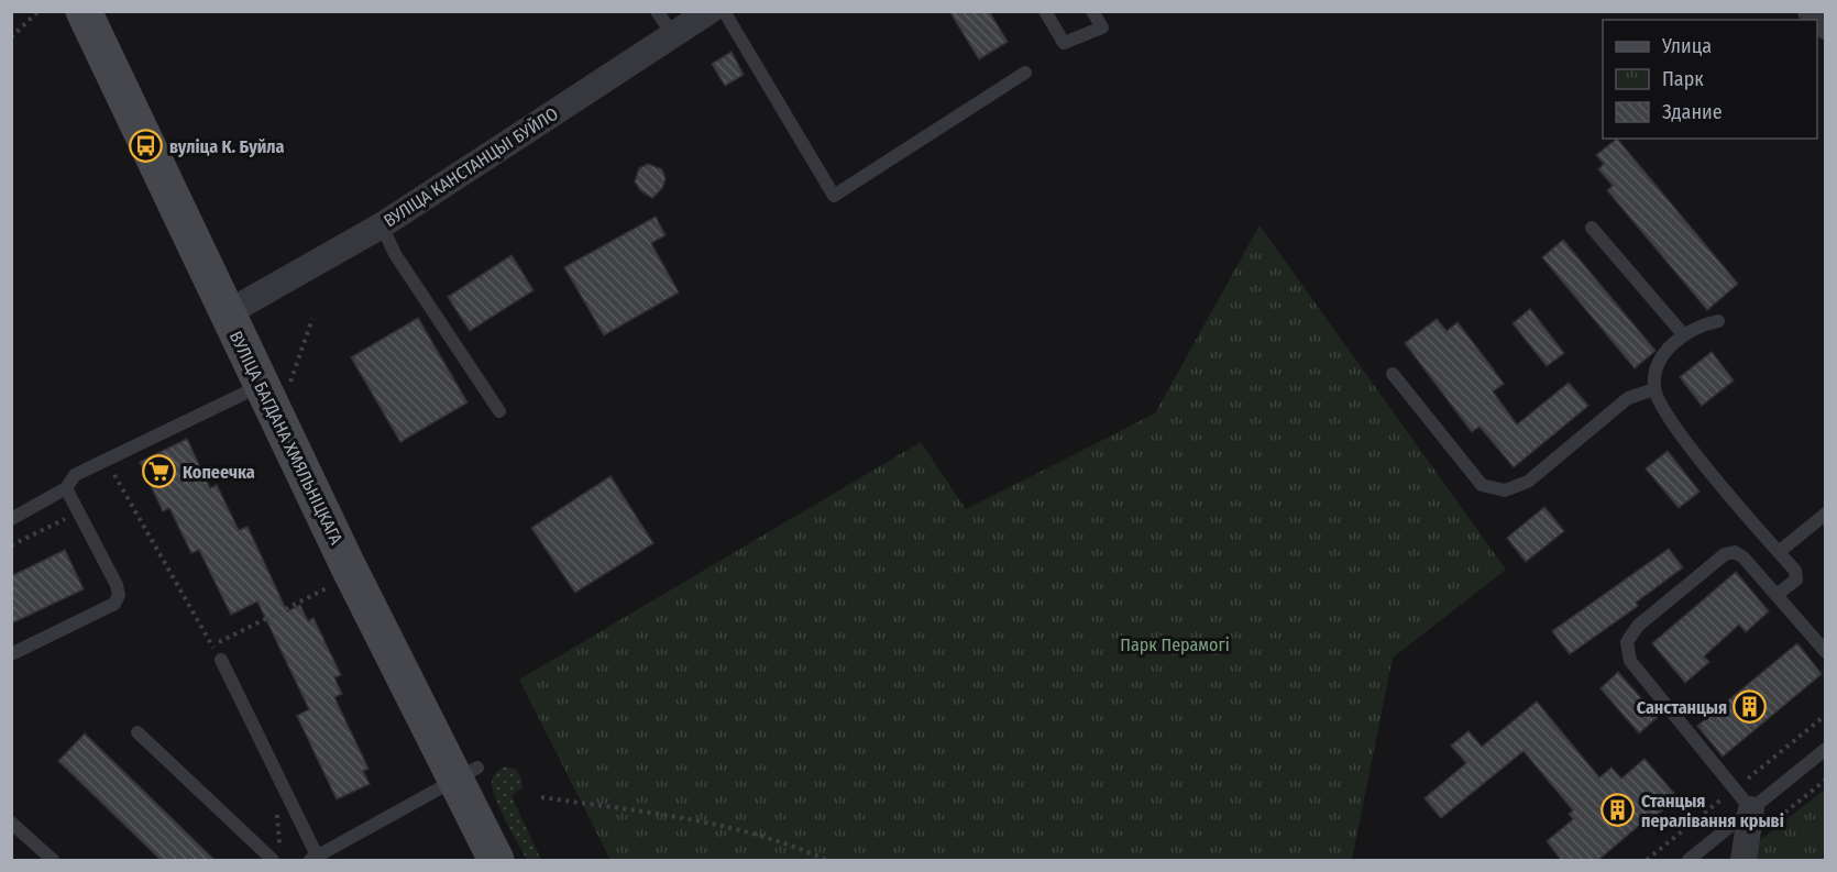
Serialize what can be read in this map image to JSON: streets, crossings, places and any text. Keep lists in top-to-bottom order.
{
  "streets": {
    "street": ["ВУЛІЦА КАНСТАНЦЫІ БУЙЛО", "ВУЛІЦА БАГДАНА ХМЯЛЬНІЦКАГА"]
  },
  "crossings": [
    ["ВУЛІЦА КАНСТАНЦЫІ БУЙЛО", "ВУЛІЦА БАГДАНА ХМЯЛЬНІЦКАГА"]
  ],
  "parks": ["Парк Перамогі"],
  "places": {
    "bus stop": ["вуліца К. Буйла"],
    "supermarket": ["Копеечка"],
    "building": ["Санстанцыя", "Станцыя пералівання крыві"]
  },
  "legend": ["Улица", "Парк", "Здание"]
}
